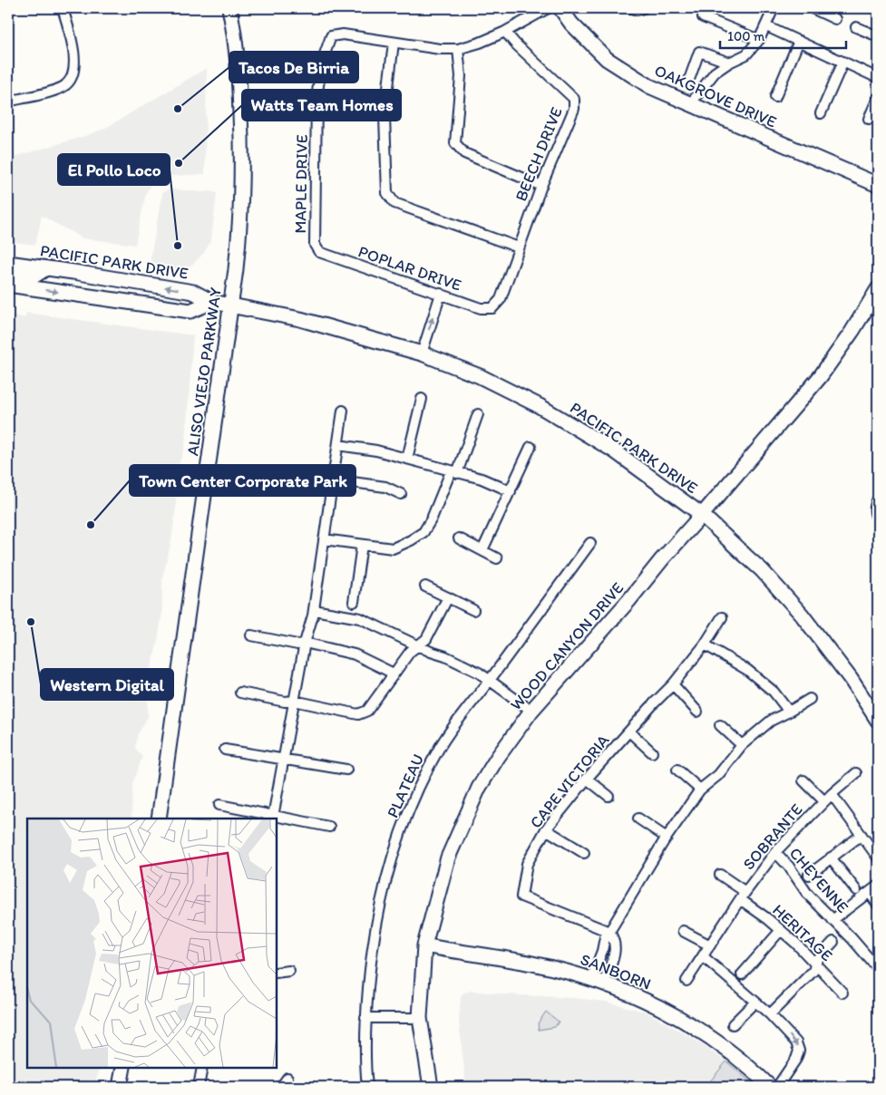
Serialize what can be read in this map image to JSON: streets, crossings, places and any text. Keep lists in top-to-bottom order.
{
  "streets": {
    "main road": [
      "OAKGROVE DRIVE",
      "PACIFIC PARK DRIVE",
      "ALISO VIEJO PARKWAY",
      "WOOD CANYON DRIVE",
      "SANBORN"
    ],
    "street": [
      "BEECH DRIVE",
      "MAPLE DRIVE",
      "POPLAR DRIVE",
      "CAPE VICTORIA",
      "PLATEAU",
      "SOBRANTE",
      "CHEYENNE",
      "HERITAGE"
    ]
  },
  "crossings": [
    ["BEECH DRIVE", "POPLAR DRIVE"],
    ["MAPLE DRIVE", "POPLAR DRIVE"],
    ["PACIFIC PARK DRIVE", "ALISO VIEJO PARKWAY"],
    ["PACIFIC PARK DRIVE", "WOOD CANYON DRIVE"],
    ["WOOD CANYON DRIVE", "SANBORN"],
    ["SOBRANTE", "CHEYENNE"],
    ["SOBRANTE", "HERITAGE"]
  ],
  "places": [
    "Tacos De Birria",
    "Watts Team Homes",
    "El Pollo Loco",
    "Town Center Corporate Park",
    "Western Digital"
  ],
  "scale_bar": "100 m"
}
